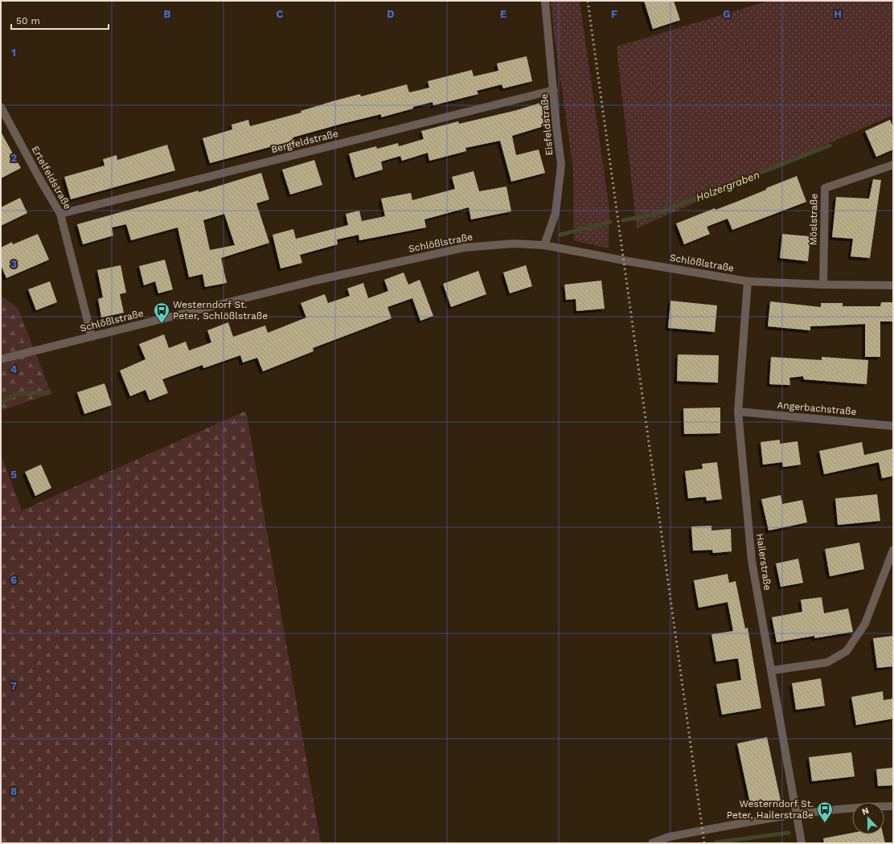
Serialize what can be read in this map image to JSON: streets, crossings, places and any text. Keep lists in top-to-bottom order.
{
  "streets": {
    "street": [
      "Eisfeldstraße",
      "Bergfeldstraße",
      "Ertelfeldstraße",
      "Möslstraße",
      "Schlößlstraße",
      "Angerbachstraße",
      "Hailerstraße"
    ]
  },
  "crossings": [
    ["Eisfeldstraße", "Bergfeldstraße"],
    ["Eisfeldstraße", "Schlößlstraße"],
    ["Bergfeldstraße", "Ertelfeldstraße"],
    ["Ertelfeldstraße", "Schlößlstraße"],
    ["Möslstraße", "Schlößlstraße"],
    ["Schlößlstraße", "Hailerstraße"],
    ["Angerbachstraße", "Hailerstraße"]
  ],
  "water": ["Holzergraben"],
  "places": {
    "bus stop": ["Westerndorf St. Peter, Schlößlstraße", "Westerndorf St. Peter, Hailerstraße"]
  },
  "scale_bar": "50 m",
  "north": "top",
  "grid": {
    "columns": [
      "B",
      "C",
      "D",
      "E",
      "F",
      "G",
      "H"
    ],
    "rows": [
      "1",
      "2",
      "3",
      "4",
      "5",
      "6",
      "7",
      "8"
    ]
  }
}
